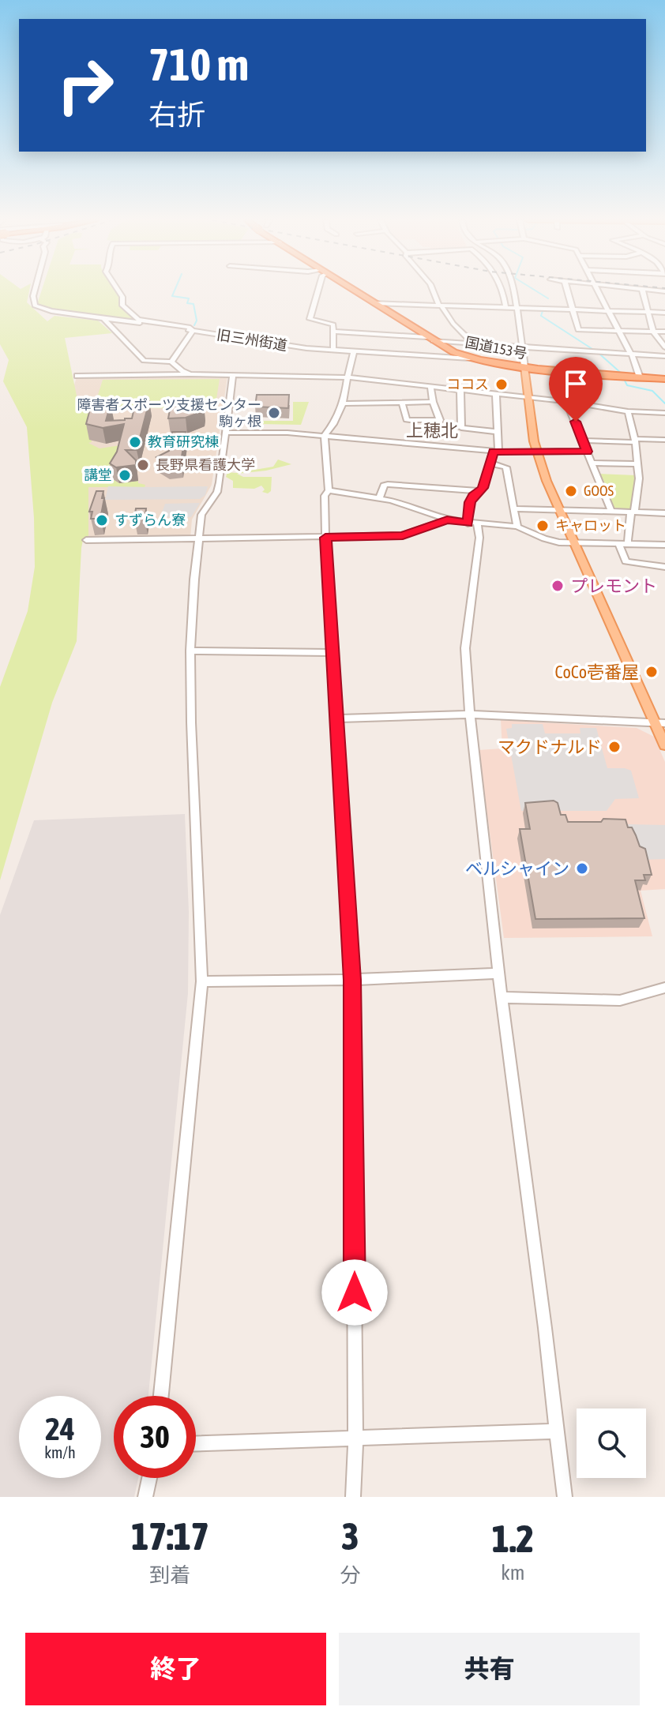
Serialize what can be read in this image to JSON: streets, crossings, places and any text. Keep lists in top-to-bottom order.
{
  "streets": {
    "highway": ["国道153号"],
    "street": ["旧三州街道"]
  },
  "crossings": [
    ["旧三州街道", "国道153号"]
  ],
  "districts": ["上穂北"],
  "places": [
    "ココス",
    "障害者スポーツ支援センター 駒ヶ根",
    "教育研究棟",
    "長野県看護大学",
    "講堂",
    "GOOS",
    "すずらん寮",
    "キャロット",
    "プレモント",
    "CoCo壱番屋",
    "マクドナルド",
    "ベルシャイン"
  ],
  "page": {
    "turn": ["710 m", "右折"],
    "speed": "24 km/h",
    "limit": "30",
    "eta": [
      "17:17",
      "到着",
      "3",
      "分",
      "1.2",
      "km"
    ],
    "buttons": ["終了", "共有"]
  }
}
